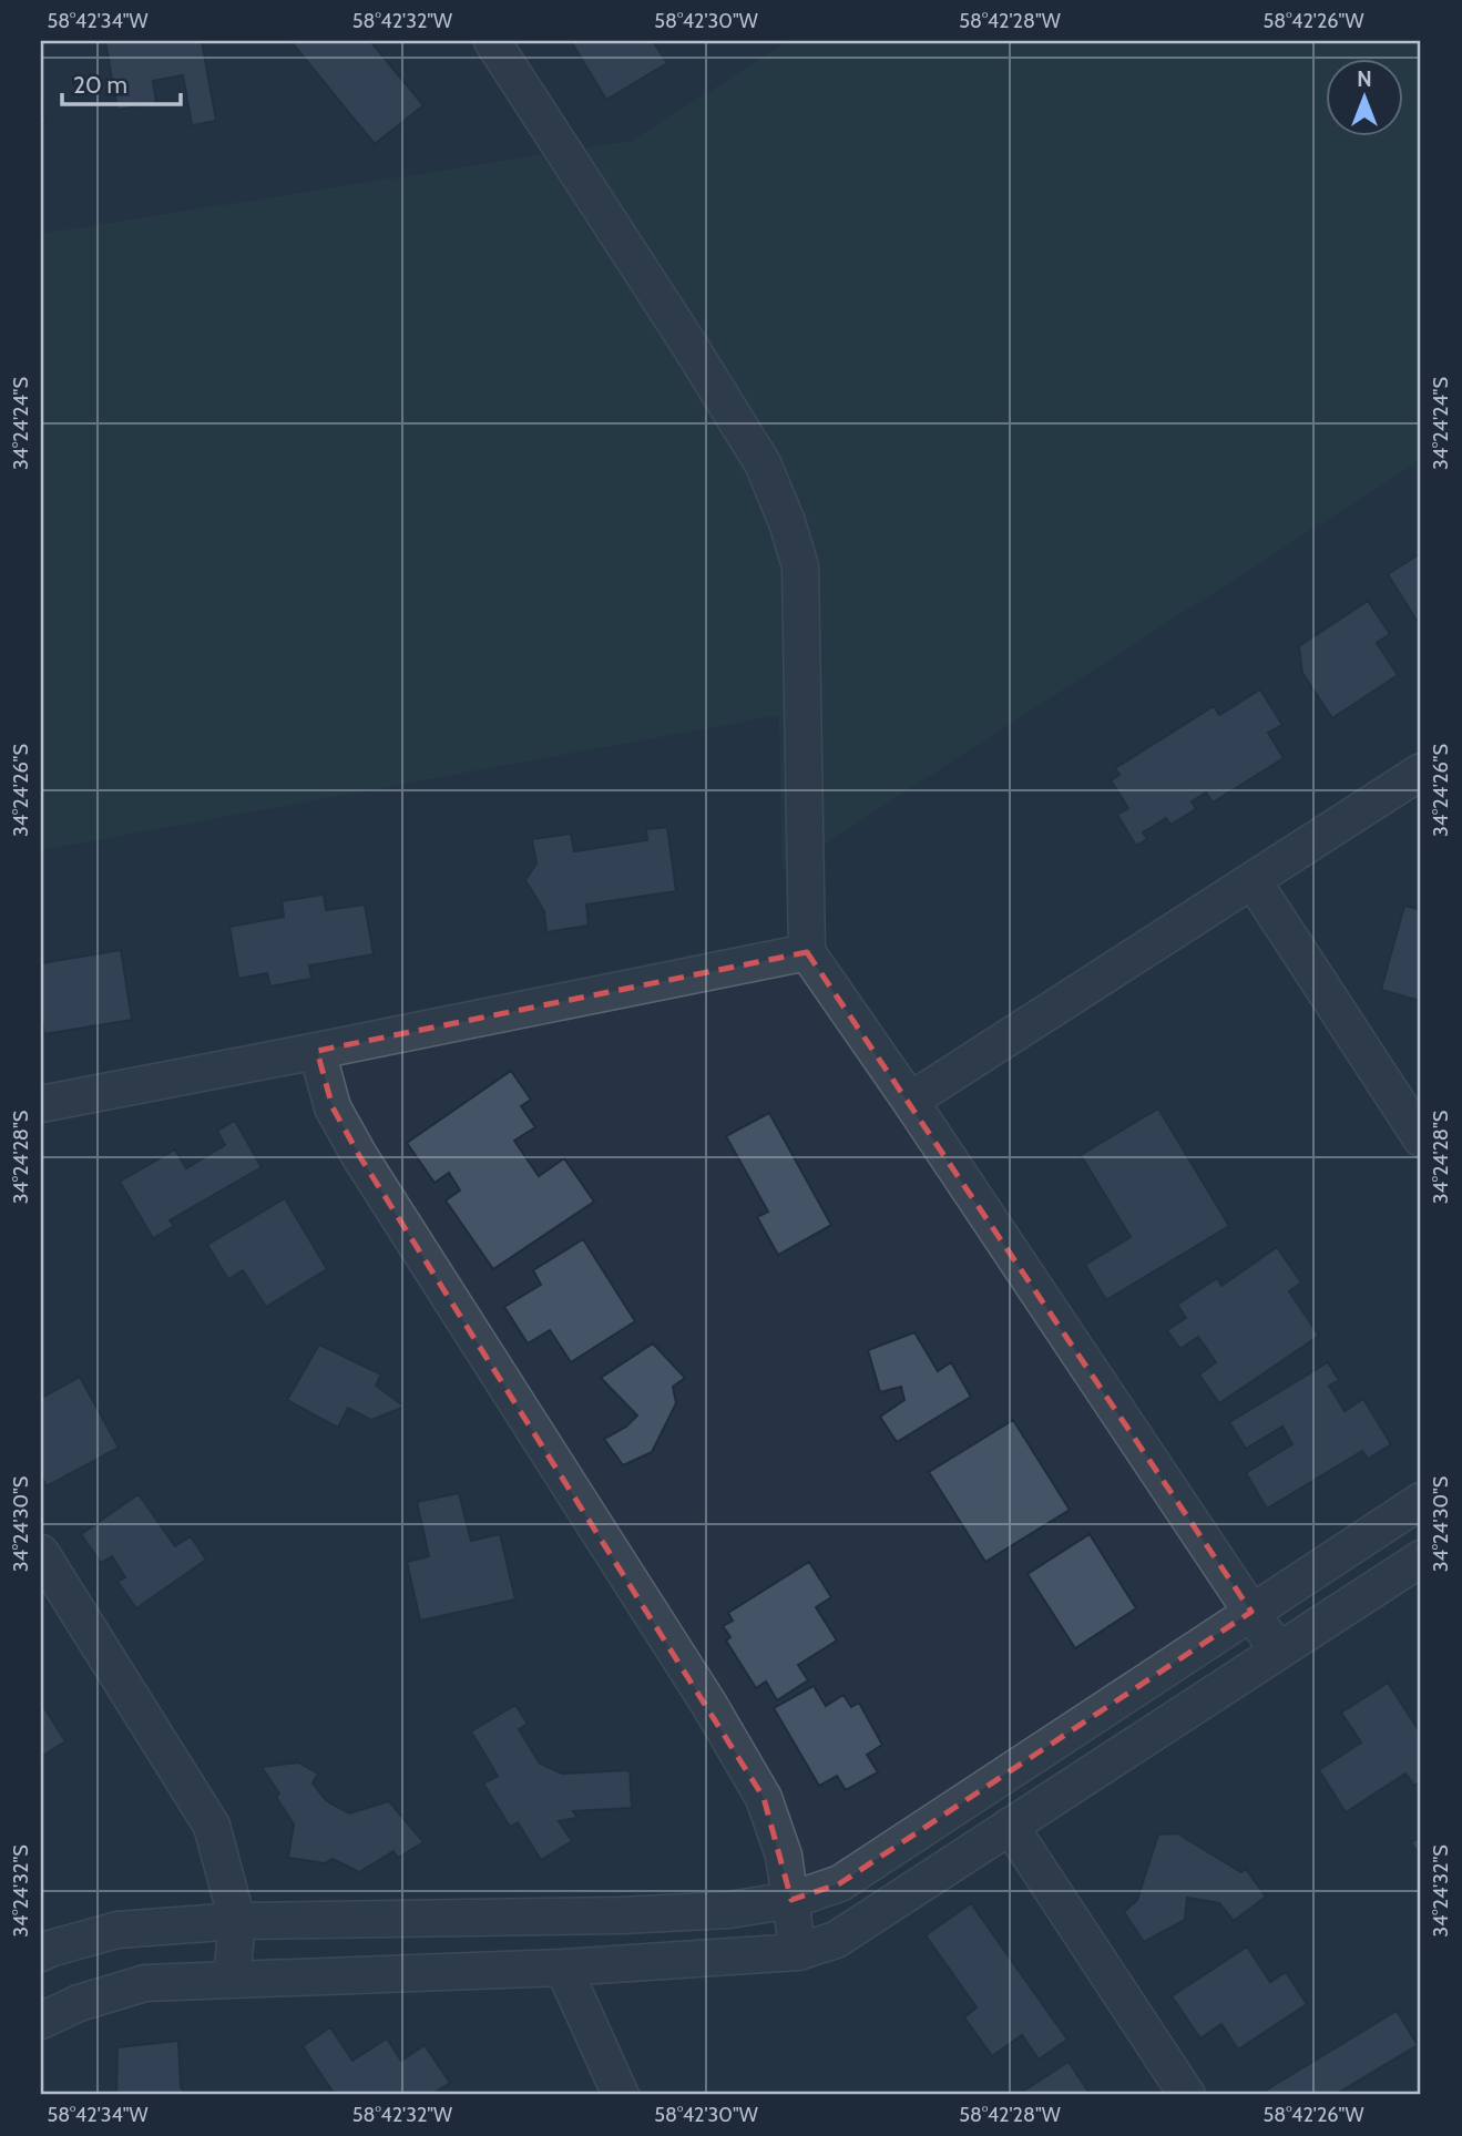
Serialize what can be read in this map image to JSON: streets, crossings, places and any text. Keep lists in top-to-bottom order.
{
  "scale_bar": "20 m",
  "north": "top",
  "coordinates": [
    "58°42'34\"W",
    "58°42'32\"W",
    "58°42'30\"W",
    "58°42'28\"W",
    "58°42'26\"W",
    "34°24'24\"S",
    "34°24'26\"S",
    "34°24'28\"S",
    "34°24'30\"S",
    "34°24'32\"S"
  ]
}
